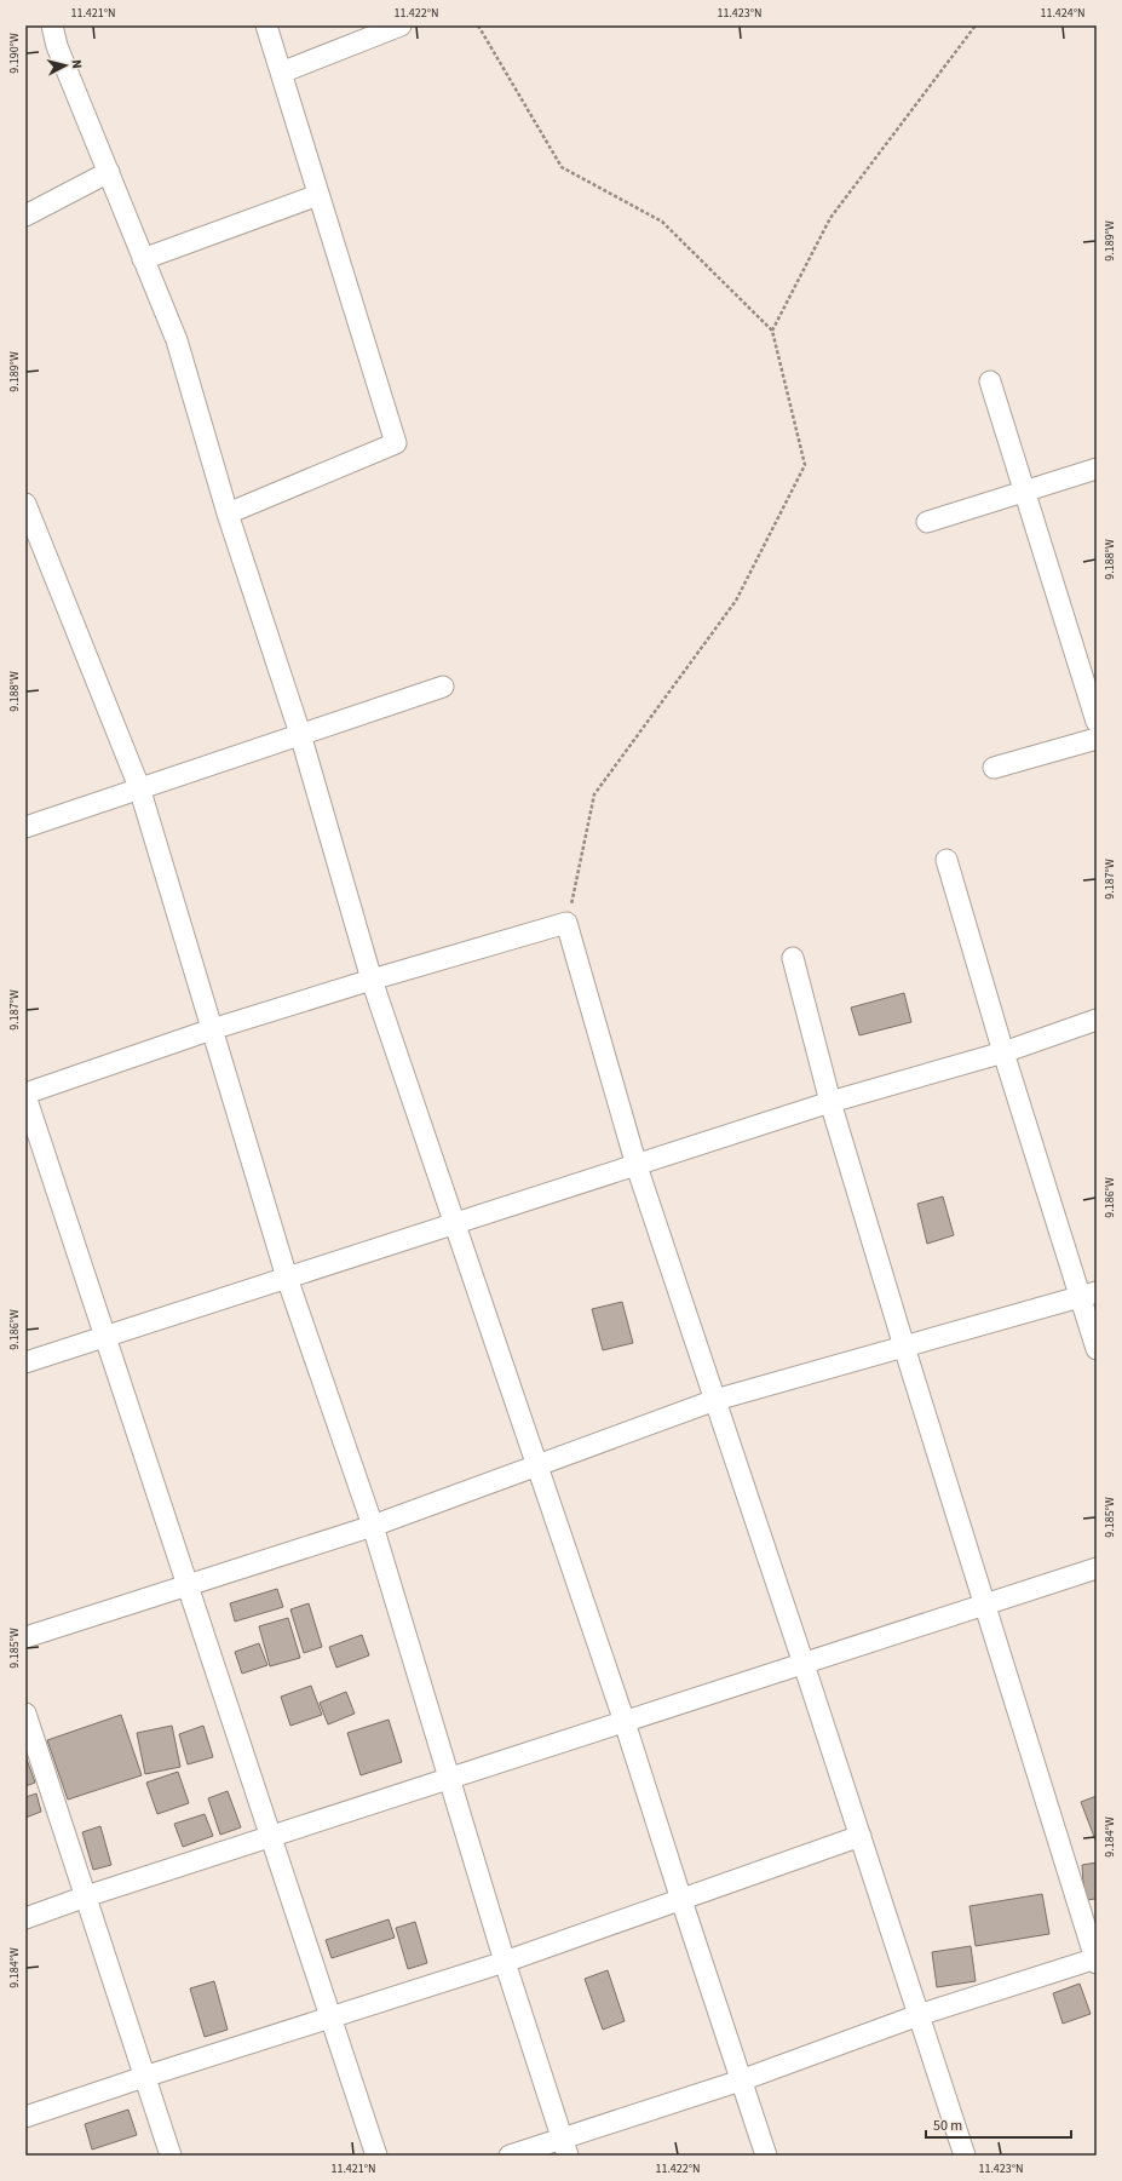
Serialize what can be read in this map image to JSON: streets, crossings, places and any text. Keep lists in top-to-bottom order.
{
  "scale_bar": "50 m",
  "north": "right",
  "coordinates": [
    "11.421°N",
    "11.422°N",
    "11.423°N",
    "11.424°N",
    "9.190°W",
    "9.189°W",
    "9.188°W",
    "9.187°W",
    "9.186°W",
    "9.185°W",
    "9.184°W"
  ]
}
